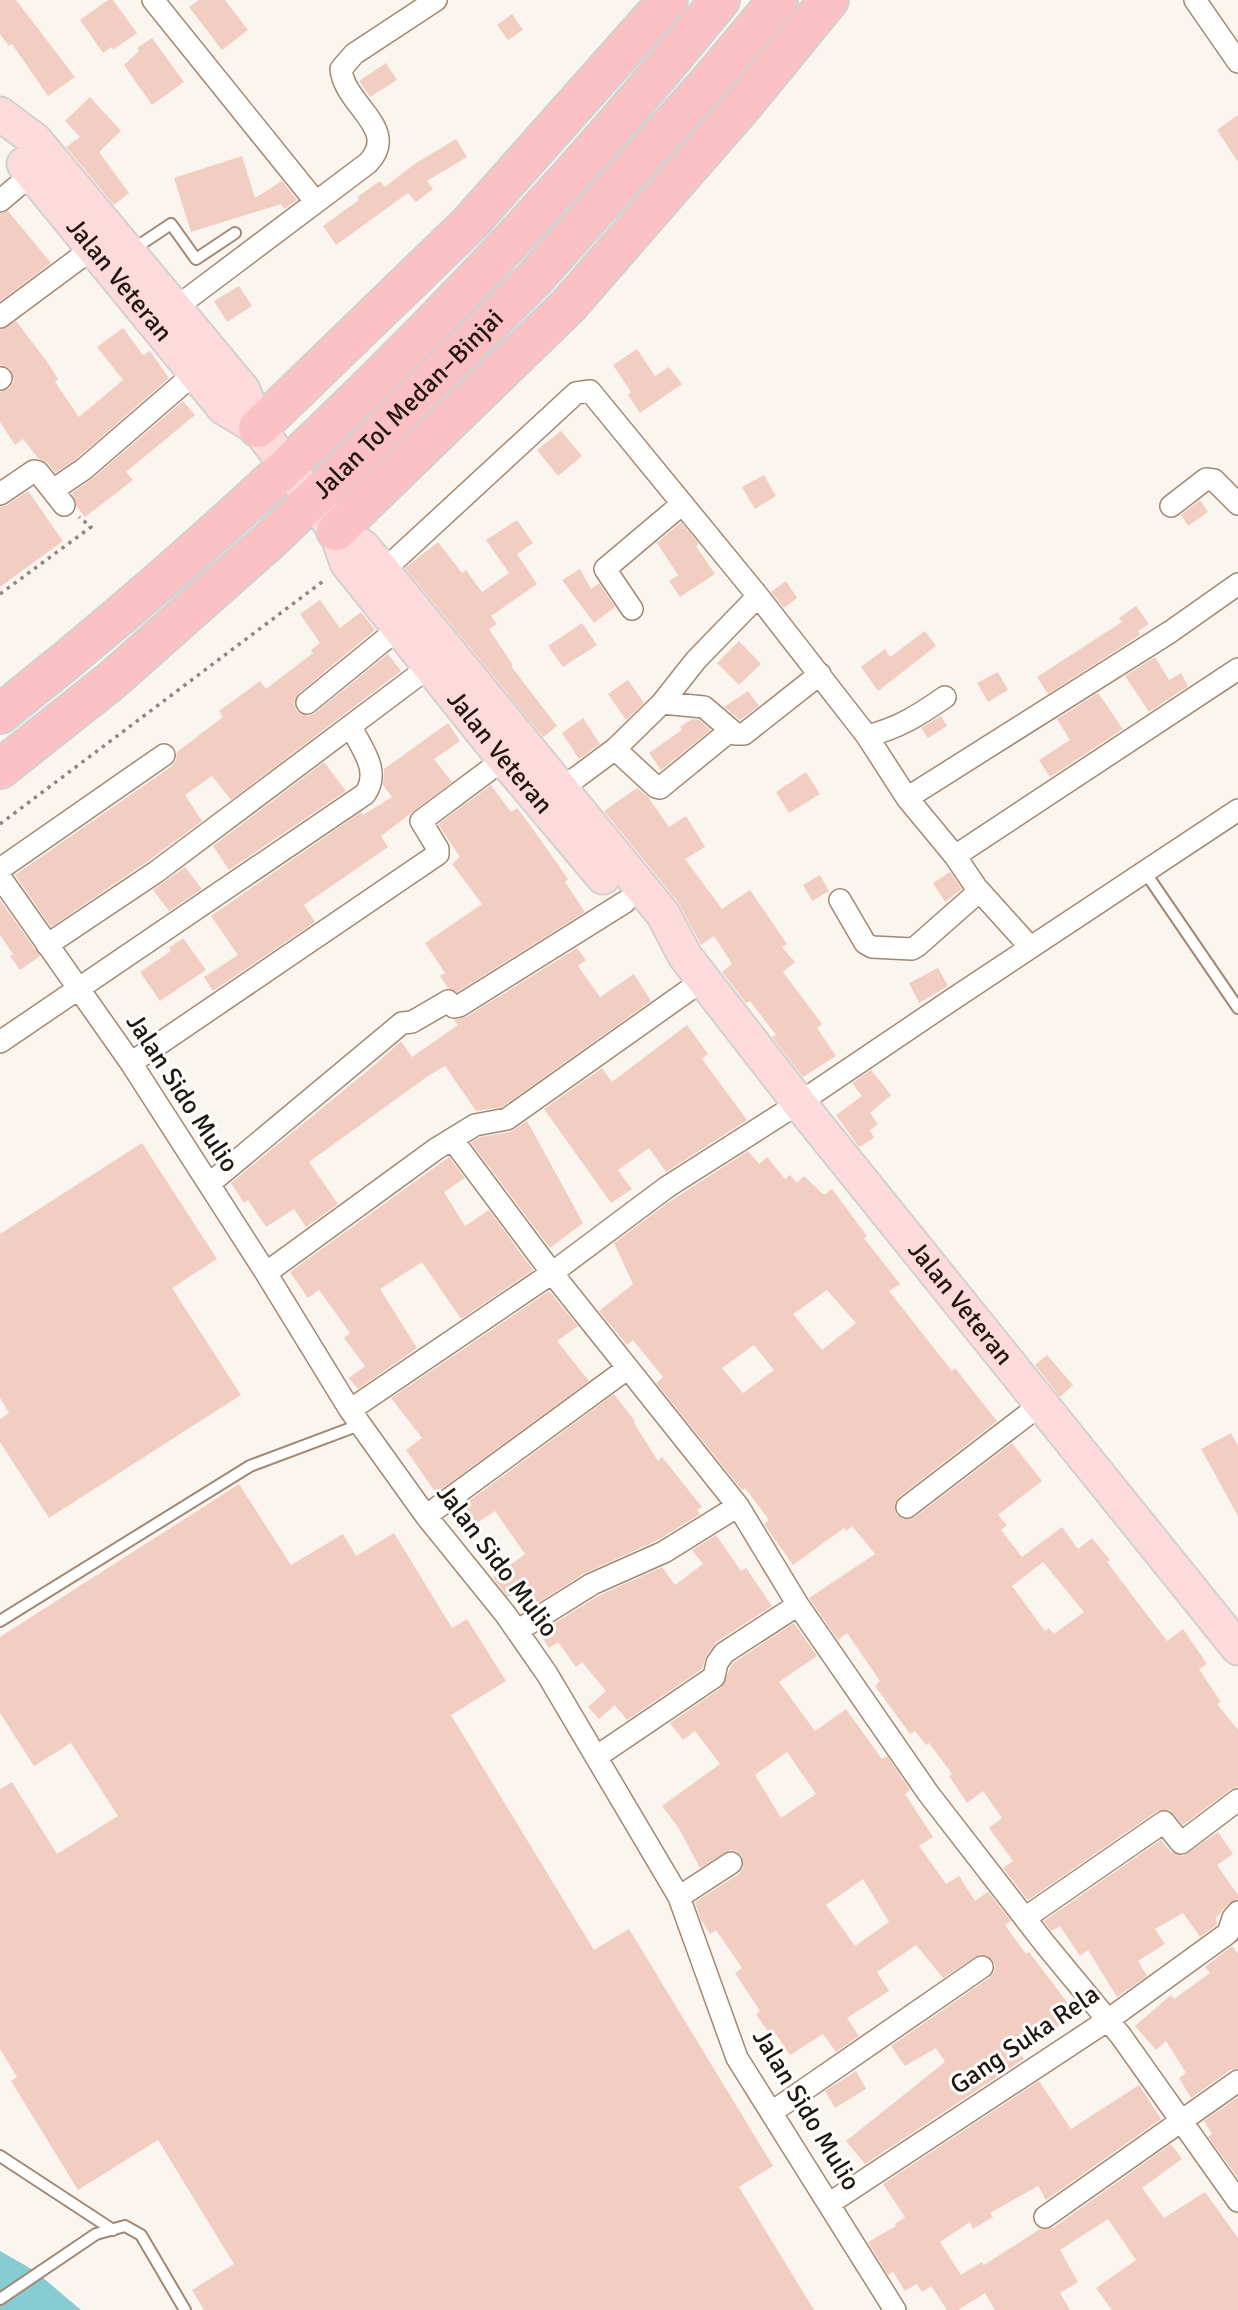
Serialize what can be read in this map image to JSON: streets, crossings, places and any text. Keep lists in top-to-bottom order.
{
  "streets": {
    "highway": ["Jalan Tol Medan–Binjai"],
    "main road": ["Jalan Veteran"],
    "street": ["Jalan Sido Mulio", "Gang Suka Rela"]
  },
  "crossings": [
    ["Jalan Sido Mulio", "Gang Suka Rela"]
  ]
}
